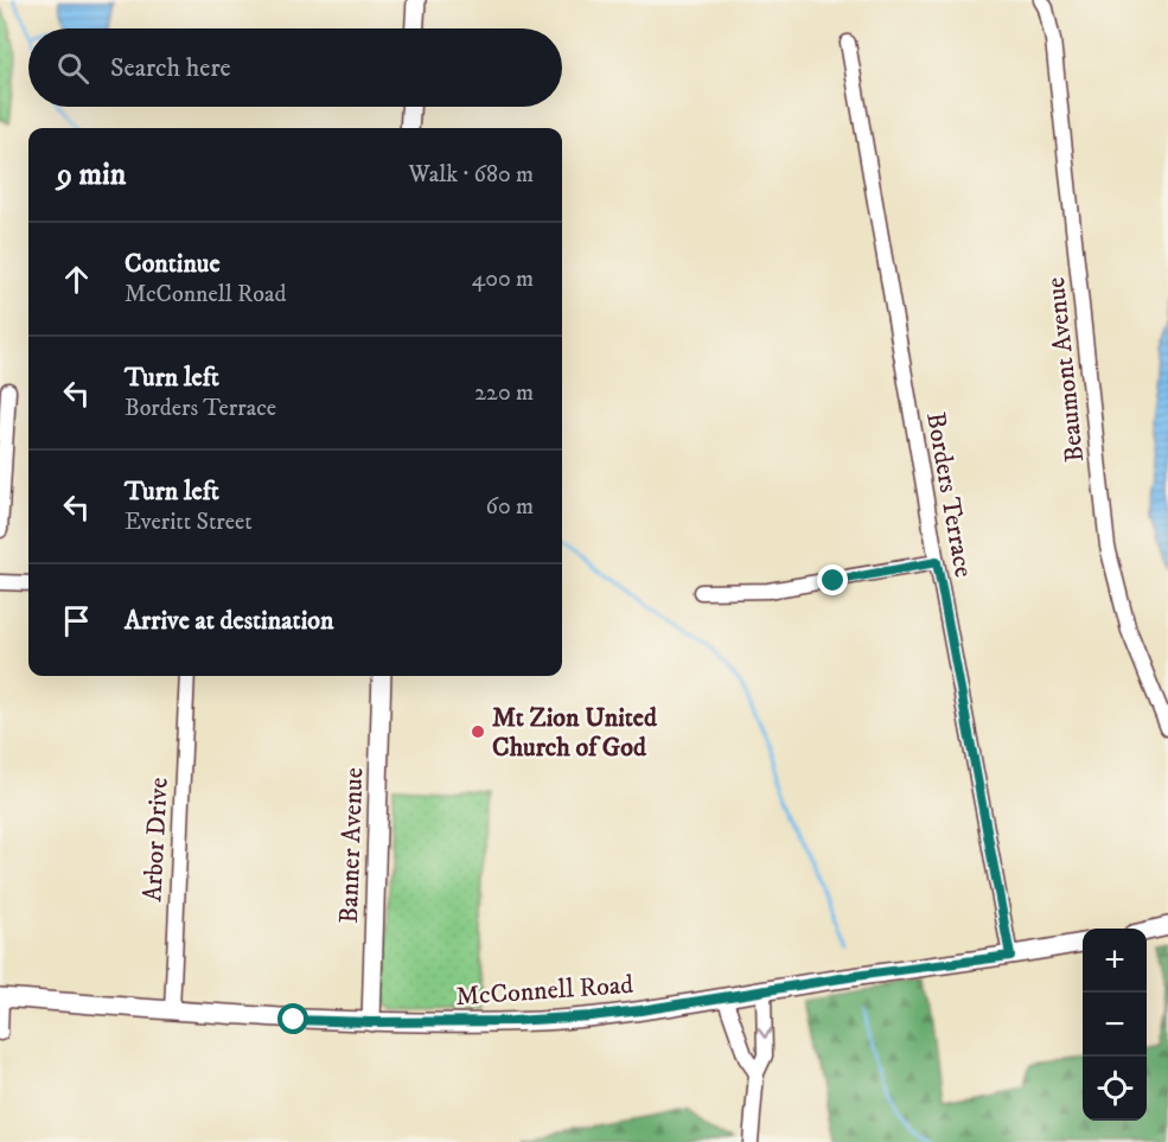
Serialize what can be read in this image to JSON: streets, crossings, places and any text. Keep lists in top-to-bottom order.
{
  "streets": {
    "street": [
      "Beaumont Avenue",
      "Borders Terrace",
      "Arbor Drive",
      "Banner Avenue",
      "McConnell Road"
    ]
  },
  "crossings": [
    ["Borders Terrace", "McConnell Road"],
    ["Arbor Drive", "McConnell Road"],
    ["Banner Avenue", "McConnell Road"]
  ],
  "places": ["Mt Zion United Church of God"],
  "page": {
    "search": "Search here",
    "heading": ["9 min", "Walk · 680 m"],
    "list": [
      ["Continue", "McConnell Road", "400 m"],
      ["Turn left", "Borders Terrace", "220 m"],
      ["Turn left", "Everitt Street", "60 m"],
      "Arrive at destination"
    ],
    "map_buttons": ["+", "−"]
  }
}
